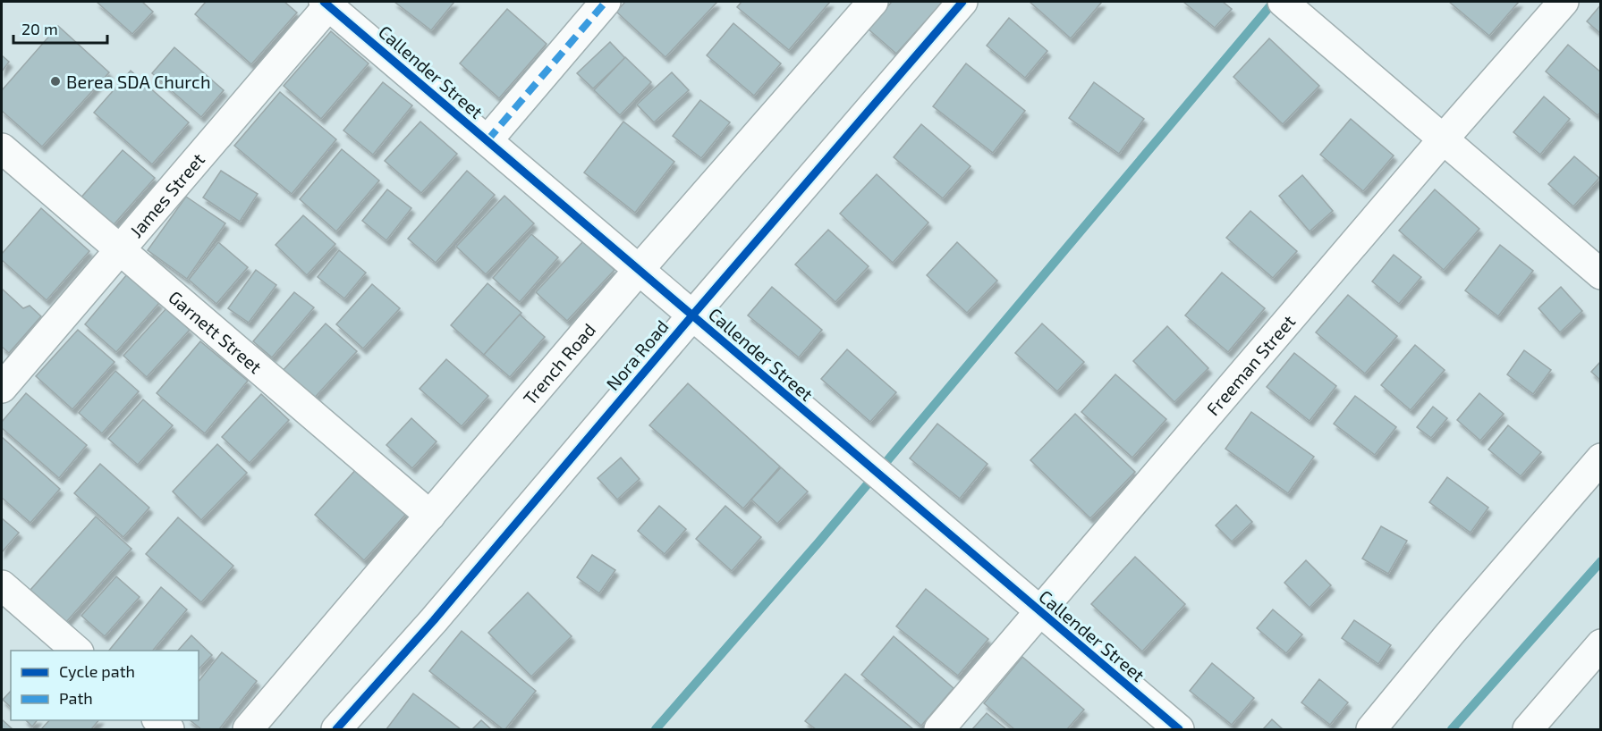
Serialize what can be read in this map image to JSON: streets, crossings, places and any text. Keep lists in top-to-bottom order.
{
  "streets": {
    "street": [
      "Callender Street",
      "James Street",
      "Garnett Street",
      "Nora Road",
      "Trench Road",
      "Freeman Street"
    ]
  },
  "crossings": [
    ["Callender Street", "James Street"],
    ["Callender Street", "Nora Road"],
    ["Callender Street", "Trench Road"],
    ["Callender Street", "Freeman Street"],
    ["James Street", "Garnett Street"],
    ["Garnett Street", "Trench Road"]
  ],
  "places": ["Berea SDA Church"],
  "legend": ["Cycle path", "Path"],
  "scale_bar": "20 m"
}
